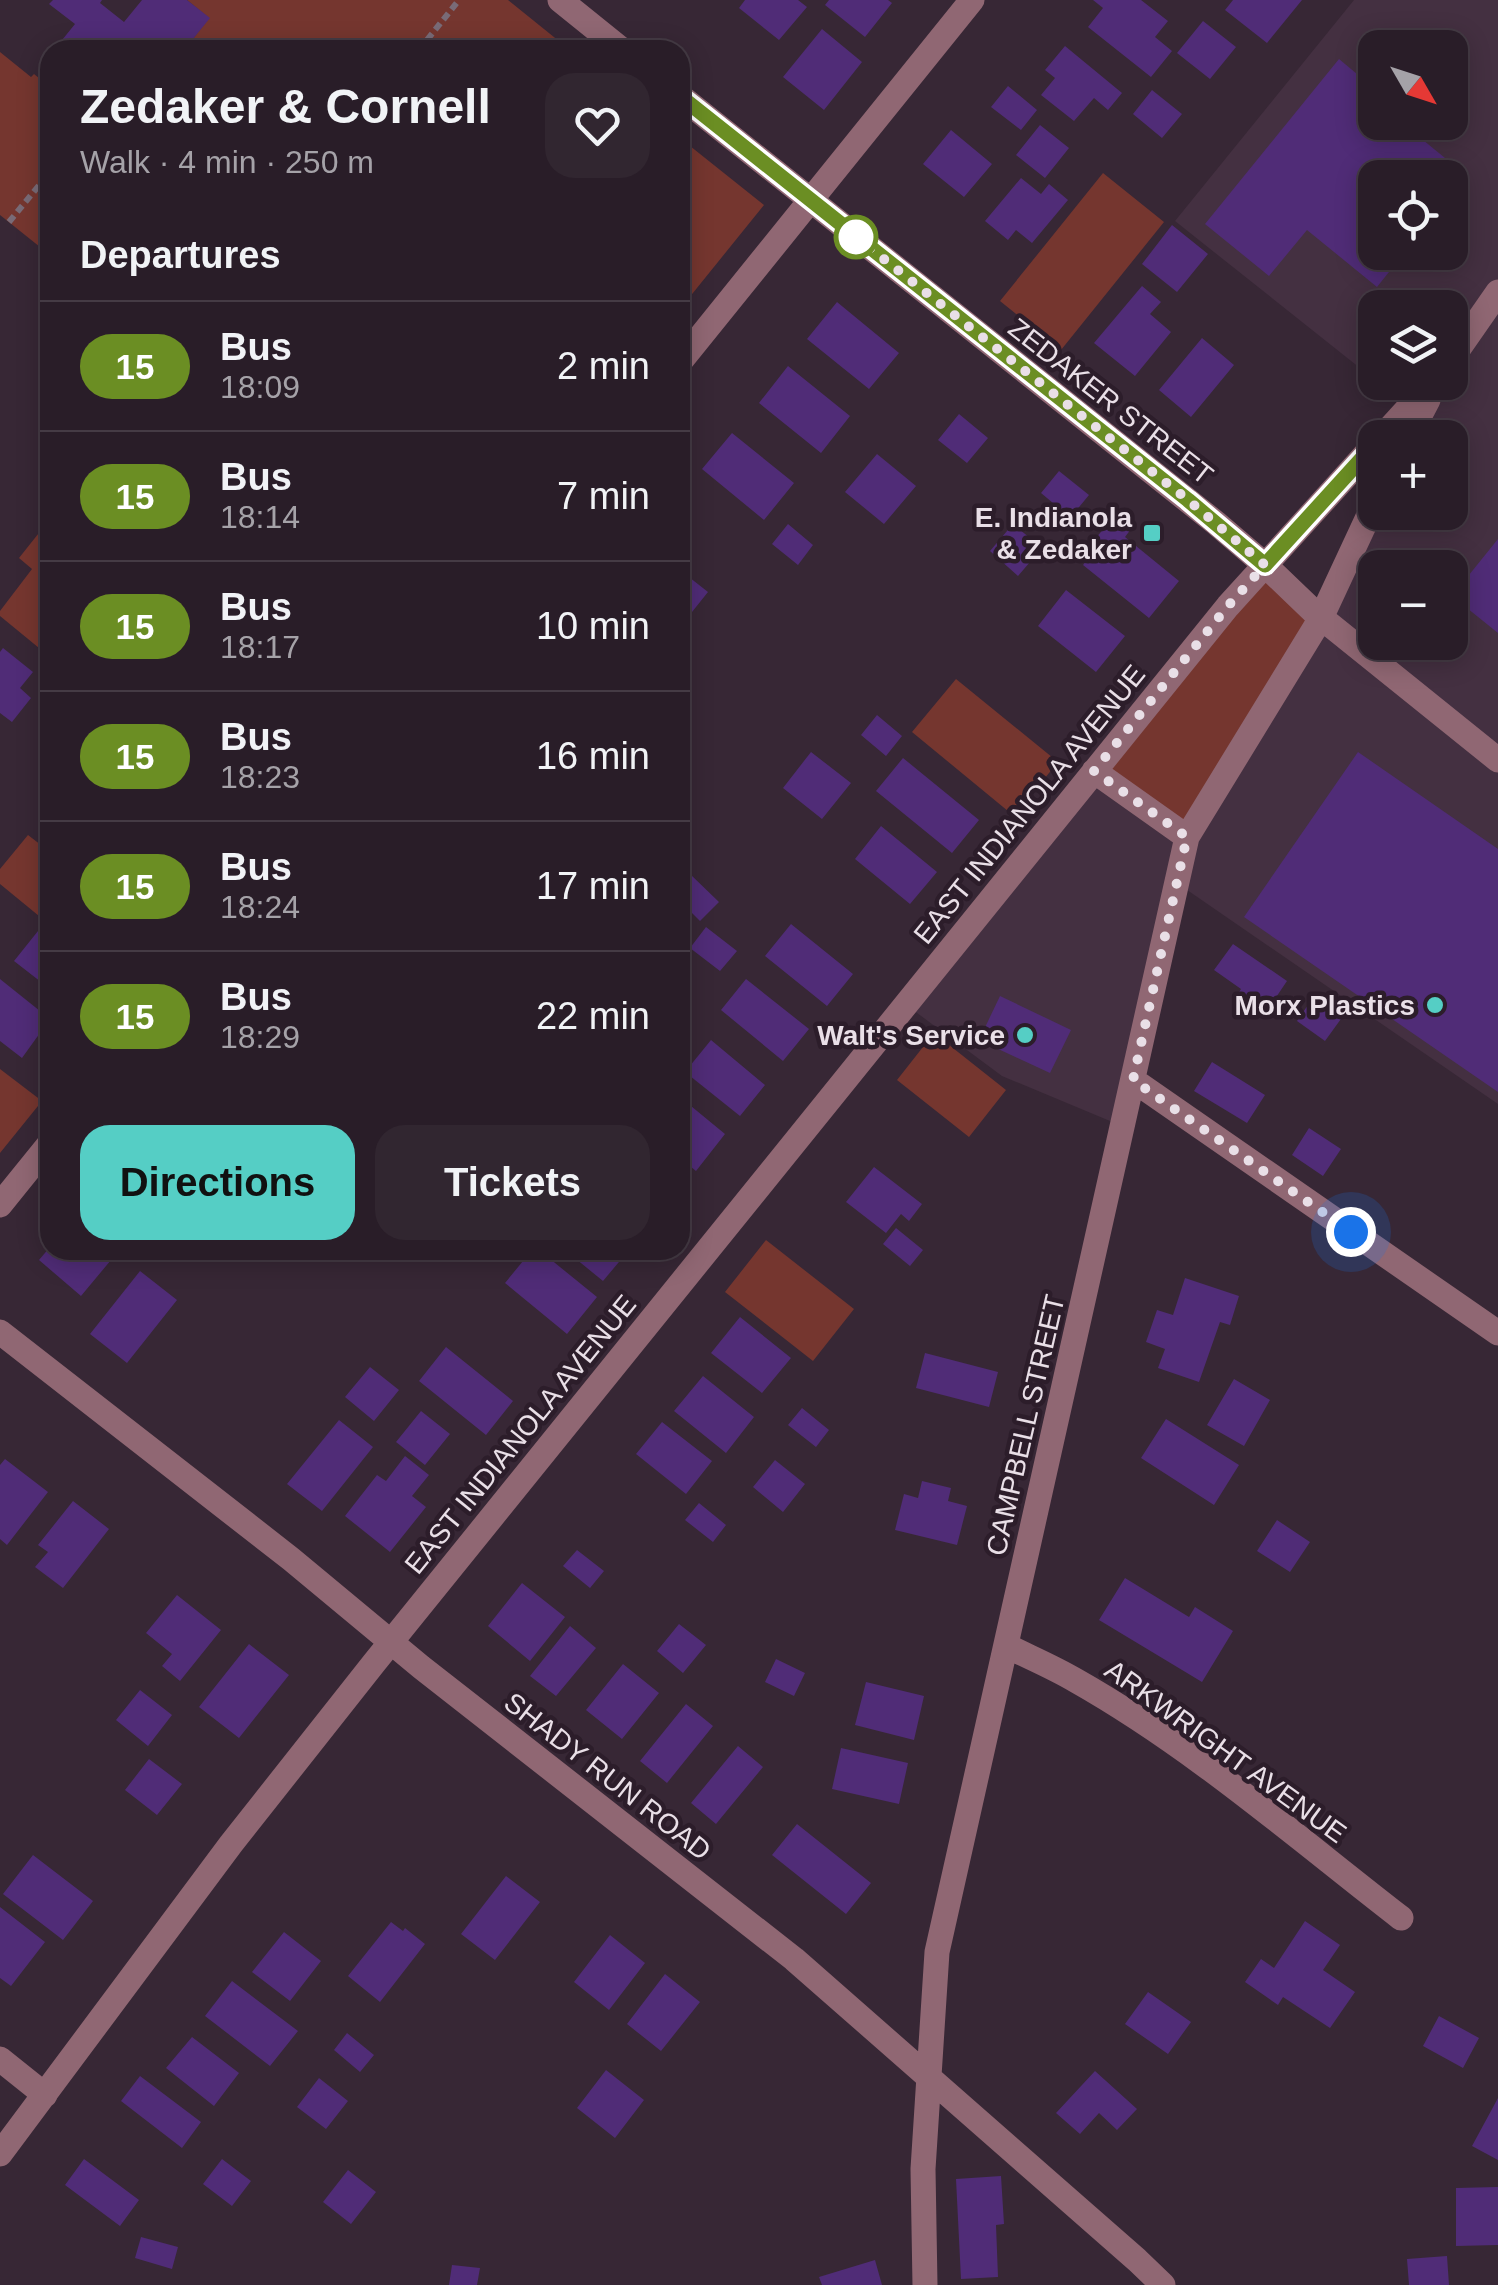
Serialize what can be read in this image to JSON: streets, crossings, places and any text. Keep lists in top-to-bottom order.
{
  "streets": {
    "street": [
      "ZEDAKER STREET",
      "EAST INDIANOLA AVENUE",
      "CAMPBELL STREET",
      "ARKWRIGHT AVENUE",
      "SHADY RUN ROAD"
    ]
  },
  "crossings": [
    ["ZEDAKER STREET", "EAST INDIANOLA AVENUE"],
    ["ZEDAKER STREET", "CAMPBELL STREET"],
    ["EAST INDIANOLA AVENUE", "SHADY RUN ROAD"],
    ["CAMPBELL STREET", "ARKWRIGHT AVENUE"],
    ["CAMPBELL STREET", "SHADY RUN ROAD"]
  ],
  "places": {
    "transit": ["E. Indianola & Zedaker"],
    "other": ["Morx Plastics", "Walt's Service"]
  },
  "lines": ["bus line 15"],
  "north": "bottom right",
  "page": {
    "map_buttons": ["+", "−"],
    "heading": [
      ["Zedaker & Cornell", "Walk · 4 min · 250 m"],
      "Departures"
    ],
    "list": [
      {
        "mark": "15",
        "name": "Bus",
        "note": "18:09",
        "value": "2 min"
      },
      {
        "mark": "15",
        "name": "Bus",
        "note": "18:14",
        "value": "7 min"
      },
      {
        "mark": "15",
        "name": "Bus",
        "note": "18:17",
        "value": "10 min"
      },
      {
        "mark": "15",
        "name": "Bus",
        "note": "18:23",
        "value": "16 min"
      },
      {
        "mark": "15",
        "name": "Bus",
        "note": "18:24",
        "value": "17 min"
      },
      {
        "mark": "15",
        "name": "Bus",
        "note": "18:29",
        "value": "22 min"
      }
    ],
    "buttons": ["Directions", "Tickets"]
  }
}
